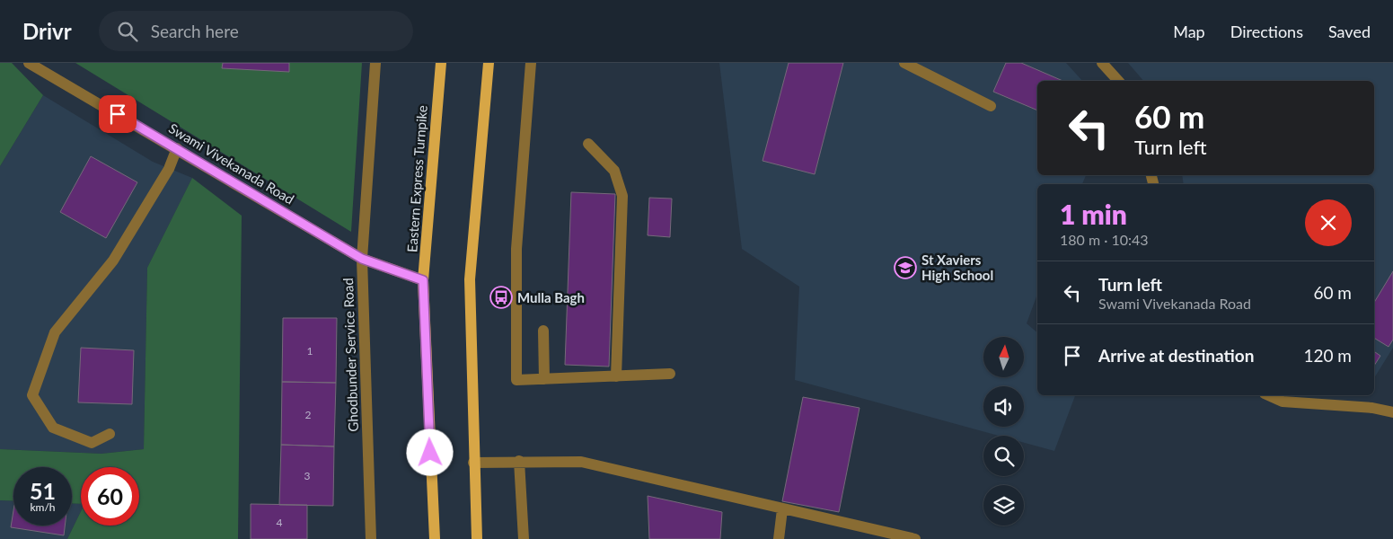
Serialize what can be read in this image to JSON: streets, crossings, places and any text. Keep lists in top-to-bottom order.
{
  "streets": {
    "main road": ["Eastern Express Turnpike"],
    "street": ["Swami Vivekanada Road", "Ghodbunder Service Road"]
  },
  "crossings": [
    ["Swami Vivekanada Road", "Eastern Express Turnpike"],
    ["Swami Vivekanada Road", "Ghodbunder Service Road"]
  ],
  "places": {
    "school or university": ["St Xaviers High School"],
    "bus stop": ["Mulla Bagh"]
  },
  "house_numbers": [
    "1",
    "2",
    "3",
    "4"
  ],
  "north": "top",
  "page": {
    "header": "Drivr",
    "search": "Search here",
    "nav": ["Map", "Directions", "Saved"],
    "turn": ["60 m", "Turn left"],
    "heading": ["1 min", "180 m · 10:43"],
    "list": [
      {
        "name": "Turn left",
        "note": "Swami Vivekanada Road",
        "value": "60 m"
      },
      {
        "name": "Arrive at destination",
        "value": "120 m"
      }
    ],
    "speed": "51 km/h",
    "limit": "60"
  }
}
